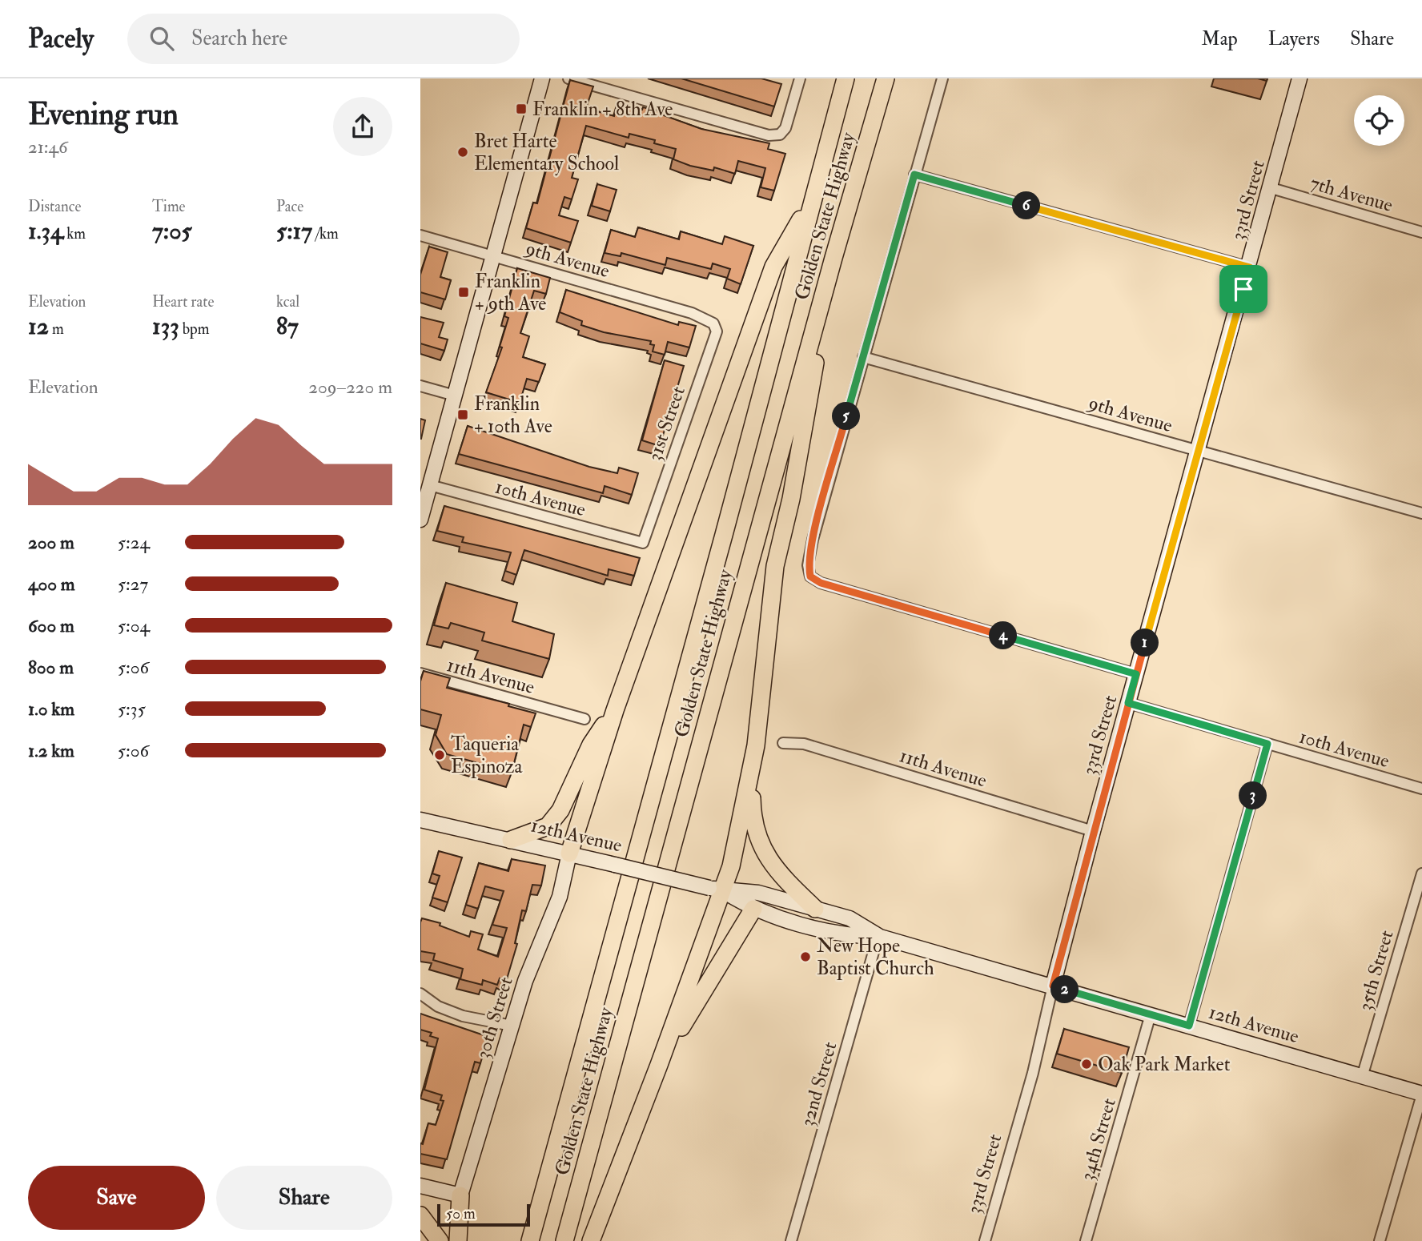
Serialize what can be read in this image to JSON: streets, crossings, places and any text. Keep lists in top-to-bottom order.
{
  "streets": {
    "highway": ["Golden State Highway"],
    "main road": ["33rd Street", "12th Avenue", "30th Street"],
    "street": [
      "7th Avenue",
      "9th Avenue",
      "31st Street",
      "10th Avenue",
      "11th Avenue",
      "35th Street",
      "32nd Street",
      "34th Street"
    ]
  },
  "crossings": [
    ["7th Avenue", "33rd Street"],
    ["33rd Street", "9th Avenue"],
    ["33rd Street", "10th Avenue"],
    ["33rd Street", "11th Avenue"],
    ["33rd Street", "12th Avenue"],
    ["9th Avenue", "31st Street"],
    ["31st Street", "10th Avenue"],
    ["12th Avenue", "35th Street"],
    ["12th Avenue", "30th Street"],
    ["12th Avenue", "32nd Street"],
    ["12th Avenue", "34th Street"]
  ],
  "places": {
    "transit": ["Franklin + 8th Ave", "Franklin + 9th Ave", "Franklin + 10th Ave"],
    "other": [
      "Bret Harte Elementary School",
      "Taqueria Espinoza",
      "New Hope Baptist Church",
      "Oak Park Market"
    ]
  },
  "scale_bar": "50 m",
  "page": {
    "header": "Pacely",
    "search": "Search here",
    "nav": ["Map", "Layers", "Share"],
    "heading": ["Evening run", "21:46"],
    "stats": [
      ["Distance", "1.34 km"],
      ["Time", "7:05"],
      ["Pace", "5:17 /km"],
      ["Elevation", "12 m"],
      ["Heart rate", "133 bpm"],
      ["kcal", "87"]
    ],
    "pins": [
      "6",
      "5",
      "4",
      "1",
      "3",
      "2"
    ],
    "chart": ["Elevation", "209–220 m"],
    "list": [
      {
        "name": "200 m",
        "note": "5:24"
      },
      {
        "name": "400 m",
        "note": "5:27"
      },
      {
        "name": "600 m",
        "note": "5:04"
      },
      {
        "name": "800 m",
        "note": "5:06"
      },
      {
        "name": "1.0 km",
        "note": "5:35"
      },
      {
        "name": "1.2 km",
        "note": "5:06"
      }
    ],
    "buttons": ["Save", "Share"],
    "scale": "50 m"
  }
}
